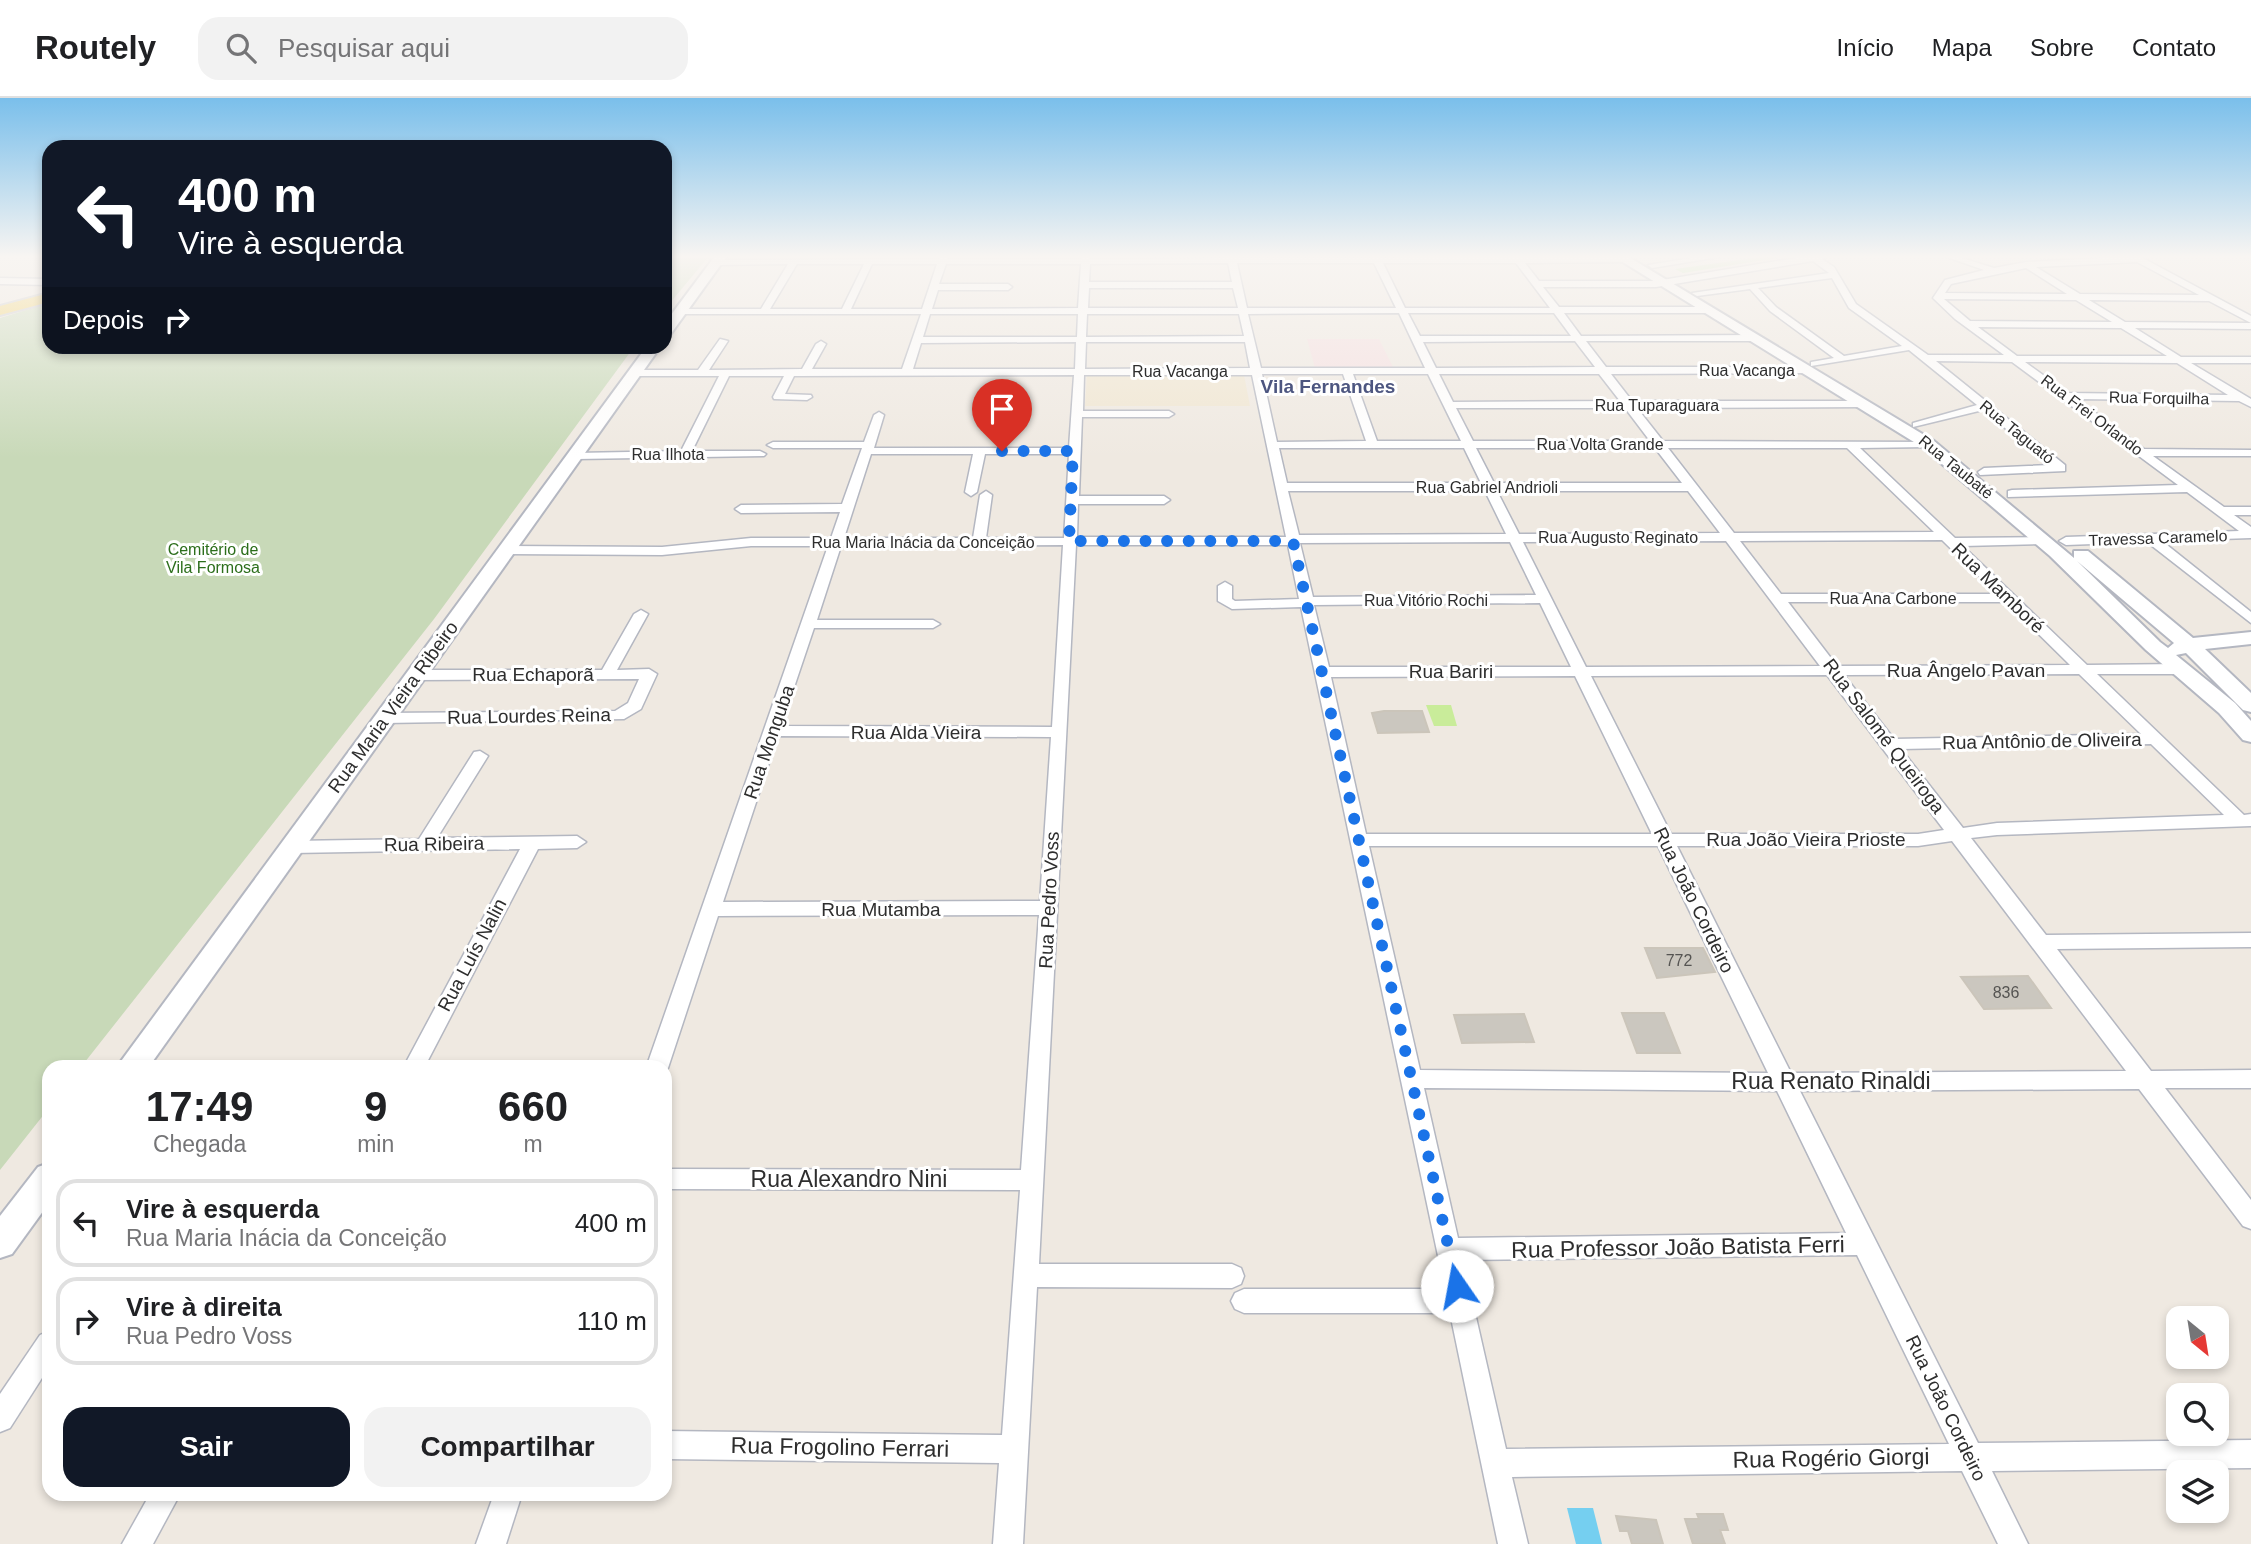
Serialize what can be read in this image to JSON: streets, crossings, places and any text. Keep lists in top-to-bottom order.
{
  "streets": {
    "main road": ["Rua Taubaté", "Rua Maria Vieira Ribeiro"],
    "street": [
      "Rua Vacanga",
      "Rua Forquilha",
      "Rua Tuparaguara",
      "Rua Frei Orlando",
      "Rua Taguató",
      "Rua Volta Grande",
      "Rua Ilhota",
      "Rua Gabriel Andrioli",
      "Rua Augusto Reginato",
      "Travessa Caramelo",
      "Rua Maria Inácia da Conceição",
      "Rua Mamboré",
      "Rua Ana Carbone",
      "Rua Vitório Rochi",
      "Rua Ângelo Pavan",
      "Rua Bariri",
      "Rua Echaporã",
      "Rua Lourdes Reina",
      "Rua Alda Vieira",
      "Rua Salomé Queiroga",
      "Rua Antônio de Oliveira",
      "Rua Monguba",
      "Rua João Vieira Prioste",
      "Rua Ribeira",
      "Rua Pedro Voss",
      "Rua João Cordeiro",
      "Rua Mutamba",
      "Rua Luís Nalin",
      "Rua Renato Rinaldi",
      "Rua Alexandro Nini",
      "Rua Professor João Batista Ferri",
      "Rua Frogolino Ferrari",
      "Rua Rogério Giorgi"
    ]
  },
  "crossings": [
    ["Rua Vacanga", "Rua Taguató"],
    ["Rua Vacanga", "Rua Taubaté"],
    ["Rua Vacanga", "Rua Maria Vieira Ribeiro"],
    ["Rua Vacanga", "Rua Salomé Queiroga"],
    ["Rua Vacanga", "Rua Pedro Voss"],
    ["Rua Vacanga", "Rua João Cordeiro"],
    ["Rua Forquilha", "Rua Frei Orlando"],
    ["Rua Tuparaguara", "Rua Taubaté"],
    ["Rua Tuparaguara", "Rua Salomé Queiroga"],
    ["Rua Tuparaguara", "Rua João Cordeiro"],
    ["Rua Frei Orlando", "Travessa Caramelo"],
    ["Rua Taguató", "Rua Taubaté"],
    ["Rua Volta Grande", "Rua Taubaté"],
    ["Rua Volta Grande", "Rua Mamboré"],
    ["Rua Volta Grande", "Rua Salomé Queiroga"],
    ["Rua Volta Grande", "Rua João Cordeiro"],
    ["Rua Ilhota", "Rua Maria Vieira Ribeiro"],
    ["Rua Taubaté", "Rua Augusto Reginato"],
    ["Rua Taubaté", "Travessa Caramelo"],
    ["Rua Taubaté", "Rua Ângelo Pavan"],
    ["Rua Gabriel Andrioli", "Rua Salomé Queiroga"],
    ["Rua Gabriel Andrioli", "Rua João Cordeiro"],
    ["Rua Augusto Reginato", "Rua Maria Inácia da Conceição"],
    ["Rua Augusto Reginato", "Rua Mamboré"],
    ["Rua Augusto Reginato", "Rua Salomé Queiroga"],
    ["Rua Augusto Reginato", "Rua João Cordeiro"],
    ["Rua Maria Inácia da Conceição", "Rua Maria Vieira Ribeiro"],
    ["Rua Maria Inácia da Conceição", "Rua Monguba"],
    ["Rua Maria Inácia da Conceição", "Rua Pedro Voss"],
    ["Rua Mamboré", "Rua Ana Carbone"],
    ["Rua Mamboré", "Rua Ângelo Pavan"],
    ["Rua Mamboré", "Rua Antônio de Oliveira"],
    ["Rua Mamboré", "Rua João Vieira Prioste"],
    ["Rua Ana Carbone", "Rua Salomé Queiroga"],
    ["Rua Vitório Rochi", "Rua João Cordeiro"],
    ["Rua Ângelo Pavan", "Rua Bariri"],
    ["Rua Ângelo Pavan", "Rua Salomé Queiroga"],
    ["Rua Ângelo Pavan", "Rua João Cordeiro"],
    ["Rua Bariri", "Rua João Cordeiro"],
    ["Rua Echaporã", "Rua Maria Vieira Ribeiro"],
    ["Rua Echaporã", "Rua Lourdes Reina"],
    ["Rua Maria Vieira Ribeiro", "Rua Lourdes Reina"],
    ["Rua Maria Vieira Ribeiro", "Rua Ribeira"],
    ["Rua Alda Vieira", "Rua Monguba"],
    ["Rua Alda Vieira", "Rua Pedro Voss"],
    ["Rua Salomé Queiroga", "Rua Antônio de Oliveira"],
    ["Rua Salomé Queiroga", "Rua João Vieira Prioste"],
    ["Rua Salomé Queiroga", "Rua Renato Rinaldi"],
    ["Rua Monguba", "Rua Mutamba"],
    ["Rua João Vieira Prioste", "Rua João Cordeiro"],
    ["Rua Ribeira", "Rua Luís Nalin"],
    ["Rua Pedro Voss", "Rua Mutamba"],
    ["Rua Pedro Voss", "Rua Alexandro Nini"],
    ["Rua Pedro Voss", "Rua Frogolino Ferrari"],
    ["Rua João Cordeiro", "Rua Renato Rinaldi"],
    ["Rua João Cordeiro", "Rua Professor João Batista Ferri"],
    ["Rua João Cordeiro", "Rua Rogério Giorgi"]
  ],
  "districts": ["Vila Fernandes"],
  "parks": ["Cemitério de Vila Formosa"],
  "house_numbers": ["772", "836"],
  "north": "bottom right",
  "page": {
    "header": "Routely",
    "search": "Pesquisar aqui",
    "nav": [
      "Início",
      "Mapa",
      "Sobre",
      "Contato"
    ],
    "turn": ["400 m", "Vire à esquerda"],
    "then": "Depois",
    "eta": [
      "17:49",
      "Chegada",
      "9",
      "min",
      "660",
      "m"
    ],
    "list": [
      {
        "name": "Vire à esquerda",
        "note": "Rua Maria Inácia da Conceição",
        "value": "400 m"
      },
      {
        "name": "Vire à direita",
        "note": "Rua Pedro Voss",
        "value": "110 m"
      }
    ],
    "buttons": ["Sair", "Compartilhar"]
  }
}
